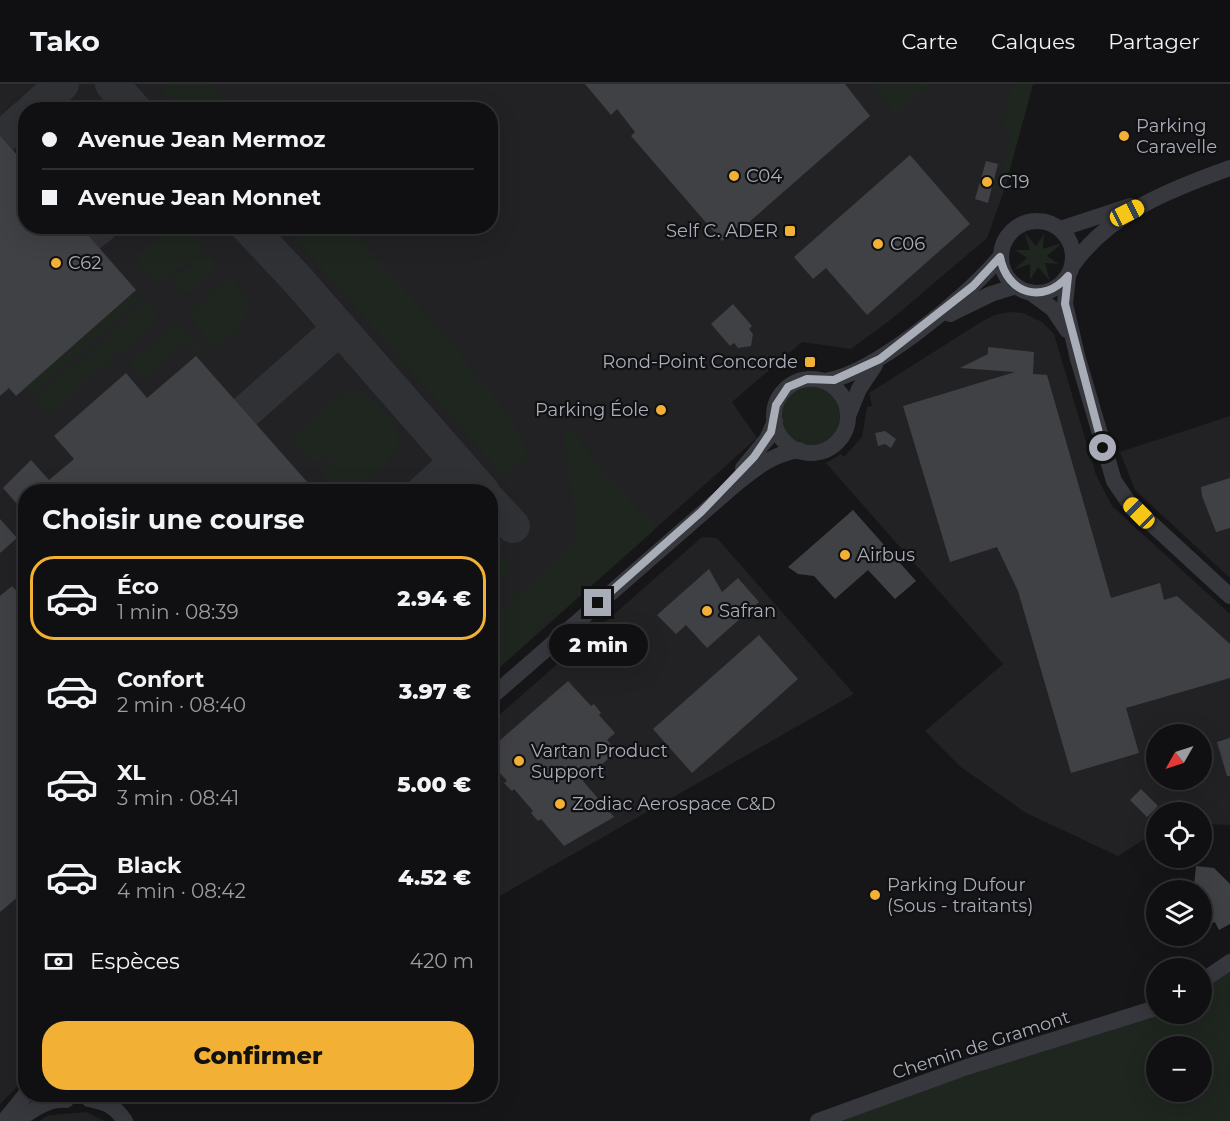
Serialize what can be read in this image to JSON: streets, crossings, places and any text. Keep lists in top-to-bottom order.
{
  "streets": {
    "street": ["Chemin de Gramont"]
  },
  "places": {
    "other": [
      "Parking Caravelle",
      "C04",
      "C19",
      "C06",
      "C62",
      "Parking Éole",
      "Airbus",
      "Safran",
      "Vartan Product Support",
      "Zodiac Aerospace C&D",
      "Parking Dufour (Sous - traitants)"
    ],
    "transit": ["Self C. ADER", "Rond-Point Concorde"]
  },
  "north": "bottom left",
  "page": {
    "header": "Tako",
    "nav": ["Carte", "Calques", "Partager"],
    "banner": ["Avenue Jean Mermoz", "Avenue Jean Monnet"],
    "heading": "Choisir une course",
    "list": [
      {
        "name": "Éco",
        "note": "1 min · 08:39",
        "value": "2.94 €"
      },
      {
        "name": "Confort",
        "note": "2 min · 08:40",
        "value": "3.97 €"
      },
      {
        "name": "XL",
        "note": "3 min · 08:41",
        "value": "5.00 €"
      },
      {
        "name": "Black",
        "note": "4 min · 08:42",
        "value": "4.52 €"
      }
    ],
    "bubble": "2 min",
    "map_buttons": ["+", "−"],
    "pay": ["Espèces", "420 m"],
    "buttons": "Confirmer"
  }
}
